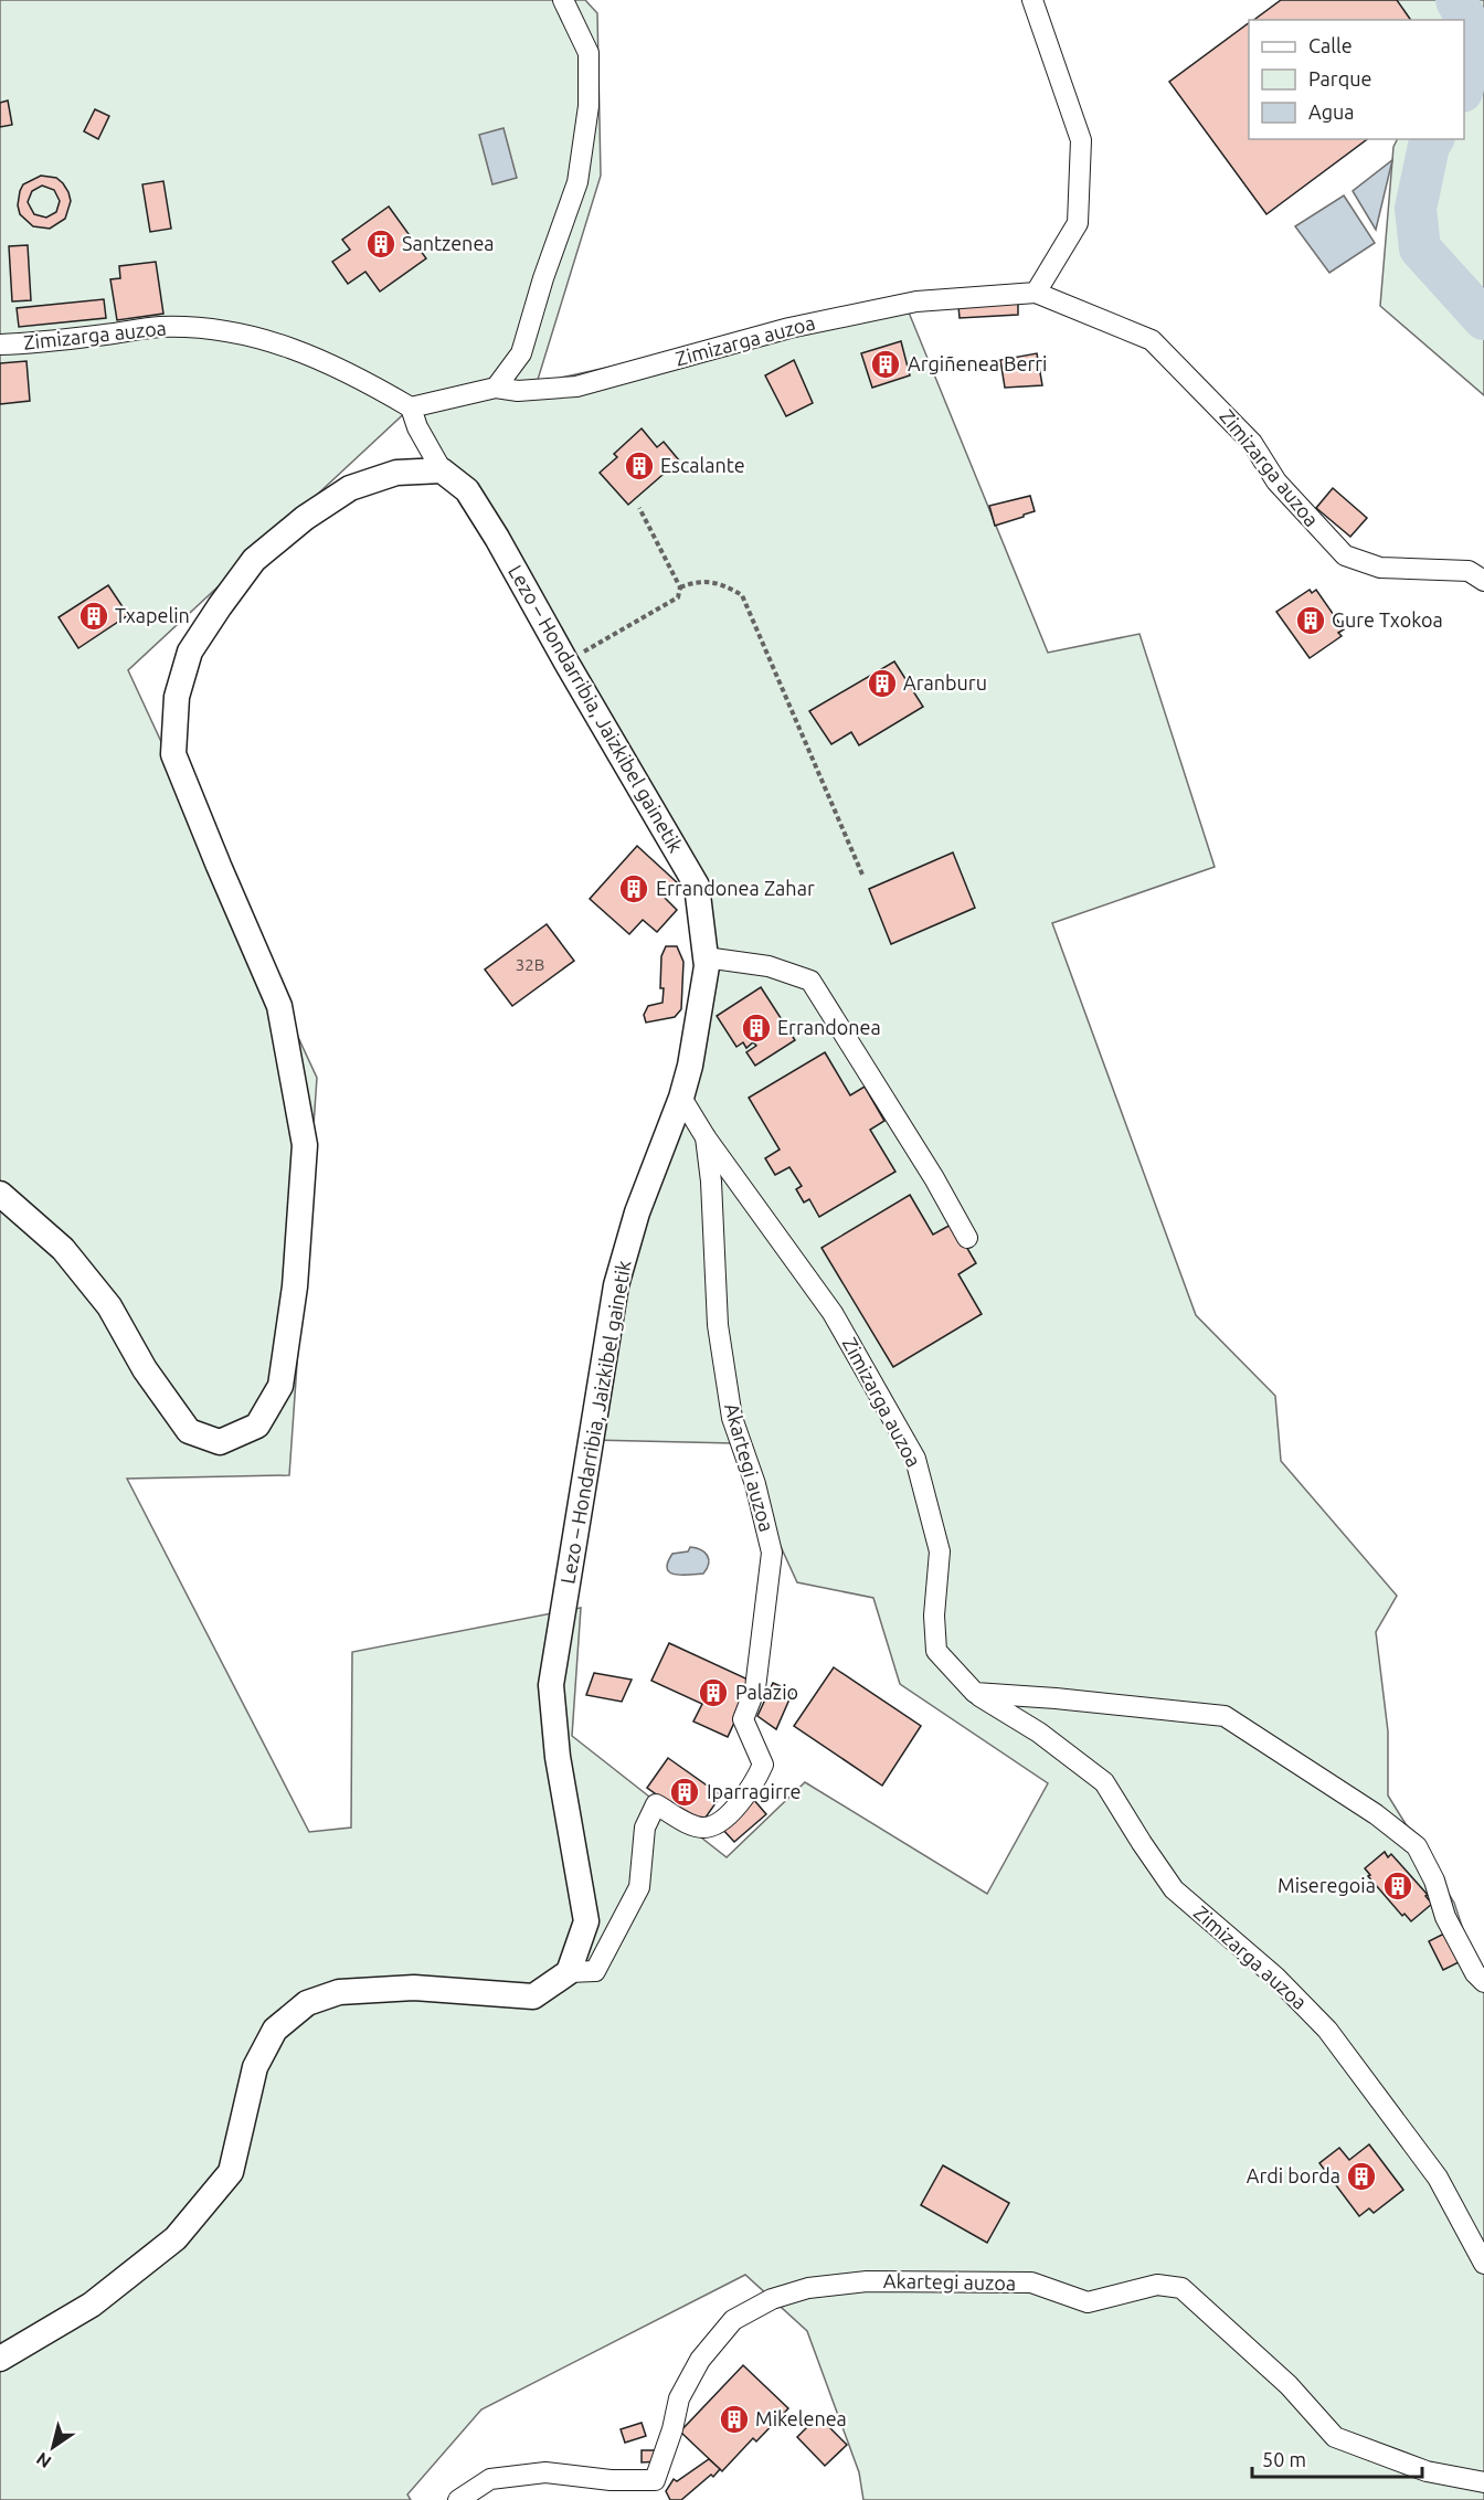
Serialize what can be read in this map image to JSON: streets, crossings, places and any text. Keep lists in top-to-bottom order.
{
  "streets": {
    "street": ["Zimizarga auzoa", "Lezo – Hondarribia, Jaizkibel gainetik", "Akartegi auzoa"]
  },
  "crossings": [
    ["Zimizarga auzoa", "Akartegi auzoa"],
    ["Lezo – Hondarribia, Jaizkibel gainetik", "Akartegi auzoa"]
  ],
  "places": {
    "building": [
      "Santzenea",
      "Argiñenea Berri",
      "Escalante",
      "Txapelin",
      "Gure Txokoa",
      "Aranburu",
      "Errandonea Zahar",
      "Errandonea",
      "Palazio",
      "Iparragirre",
      "Miseregoia",
      "Ardi borda",
      "Mikelenea"
    ]
  },
  "house_numbers": ["32B"],
  "legend": ["Calle", "Parque", "Agua"],
  "scale_bar": "50 m",
  "north": "bottom left"
}
